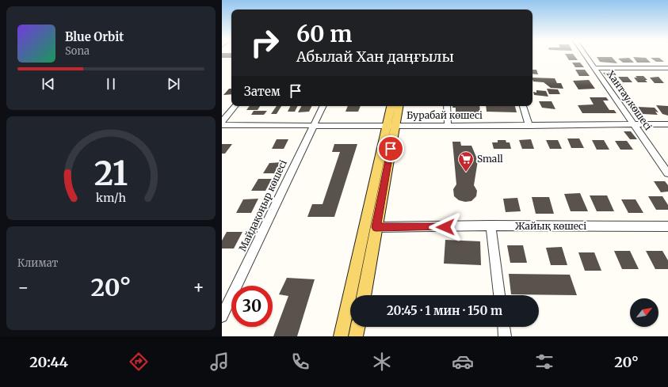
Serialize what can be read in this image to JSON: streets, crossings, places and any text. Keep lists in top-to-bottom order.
{
  "streets": {
    "street": [
      "Хантау көшесі",
      "Бурабай көшесі",
      "Майдақоңыр көшесі",
      "Жайық көшесі"
    ]
  },
  "crossings": [
    ["Хантау көшесі", "Бурабай көшесі"],
    ["Бурабай көшесі", "Майдақоңыр көшесі"]
  ],
  "places": {
    "supermarket": ["Small"]
  },
  "north": "top right",
  "page": {
    "turn": ["60 m", "Абылай Хан даңғылы"],
    "song": ["Blue Orbit", "Sona"],
    "then": "Затем",
    "tile": "Климат",
    "heat": ["−", "20°", "+"],
    "limit": "30",
    "trip": "20:45 · 1 мин · 150 m",
    "tabs": ["20:44", "20°"],
    "gauge": ["21", "km/h"]
  }
}
